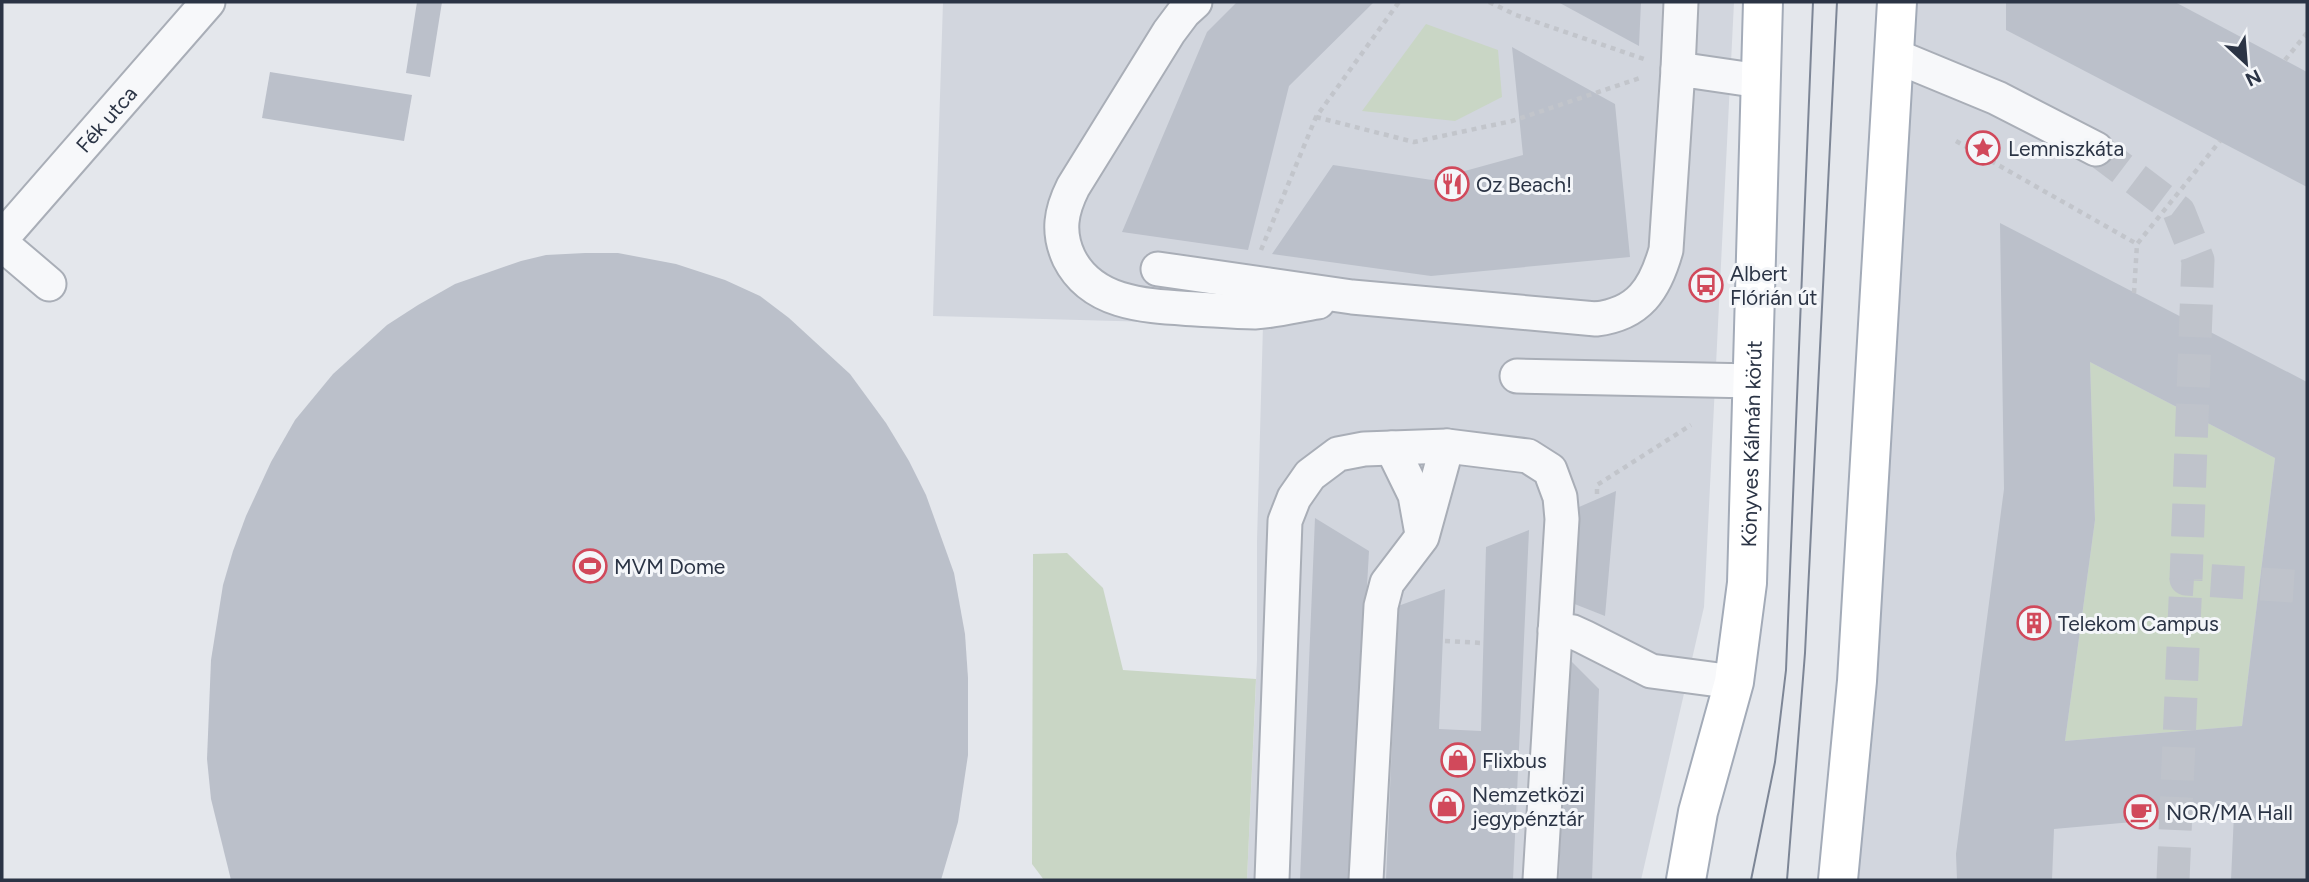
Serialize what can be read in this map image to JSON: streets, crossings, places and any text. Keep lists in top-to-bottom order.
{
  "streets": {
    "main road": ["Könyves Kálmán körút"],
    "street": ["Fék utca"]
  },
  "places": {
    "place": ["Lemniszkáta"],
    "restaurant": ["Oz Beach!"],
    "bus stop": ["Albert Flórián út"],
    "sports": ["MVM Dome"],
    "building": ["Telekom Campus"],
    "shop": ["Flixbus", "Nemzetközi jegypénztár"],
    "cafe": ["NOR/MA Hall"]
  },
  "north": "bottom right"
}
